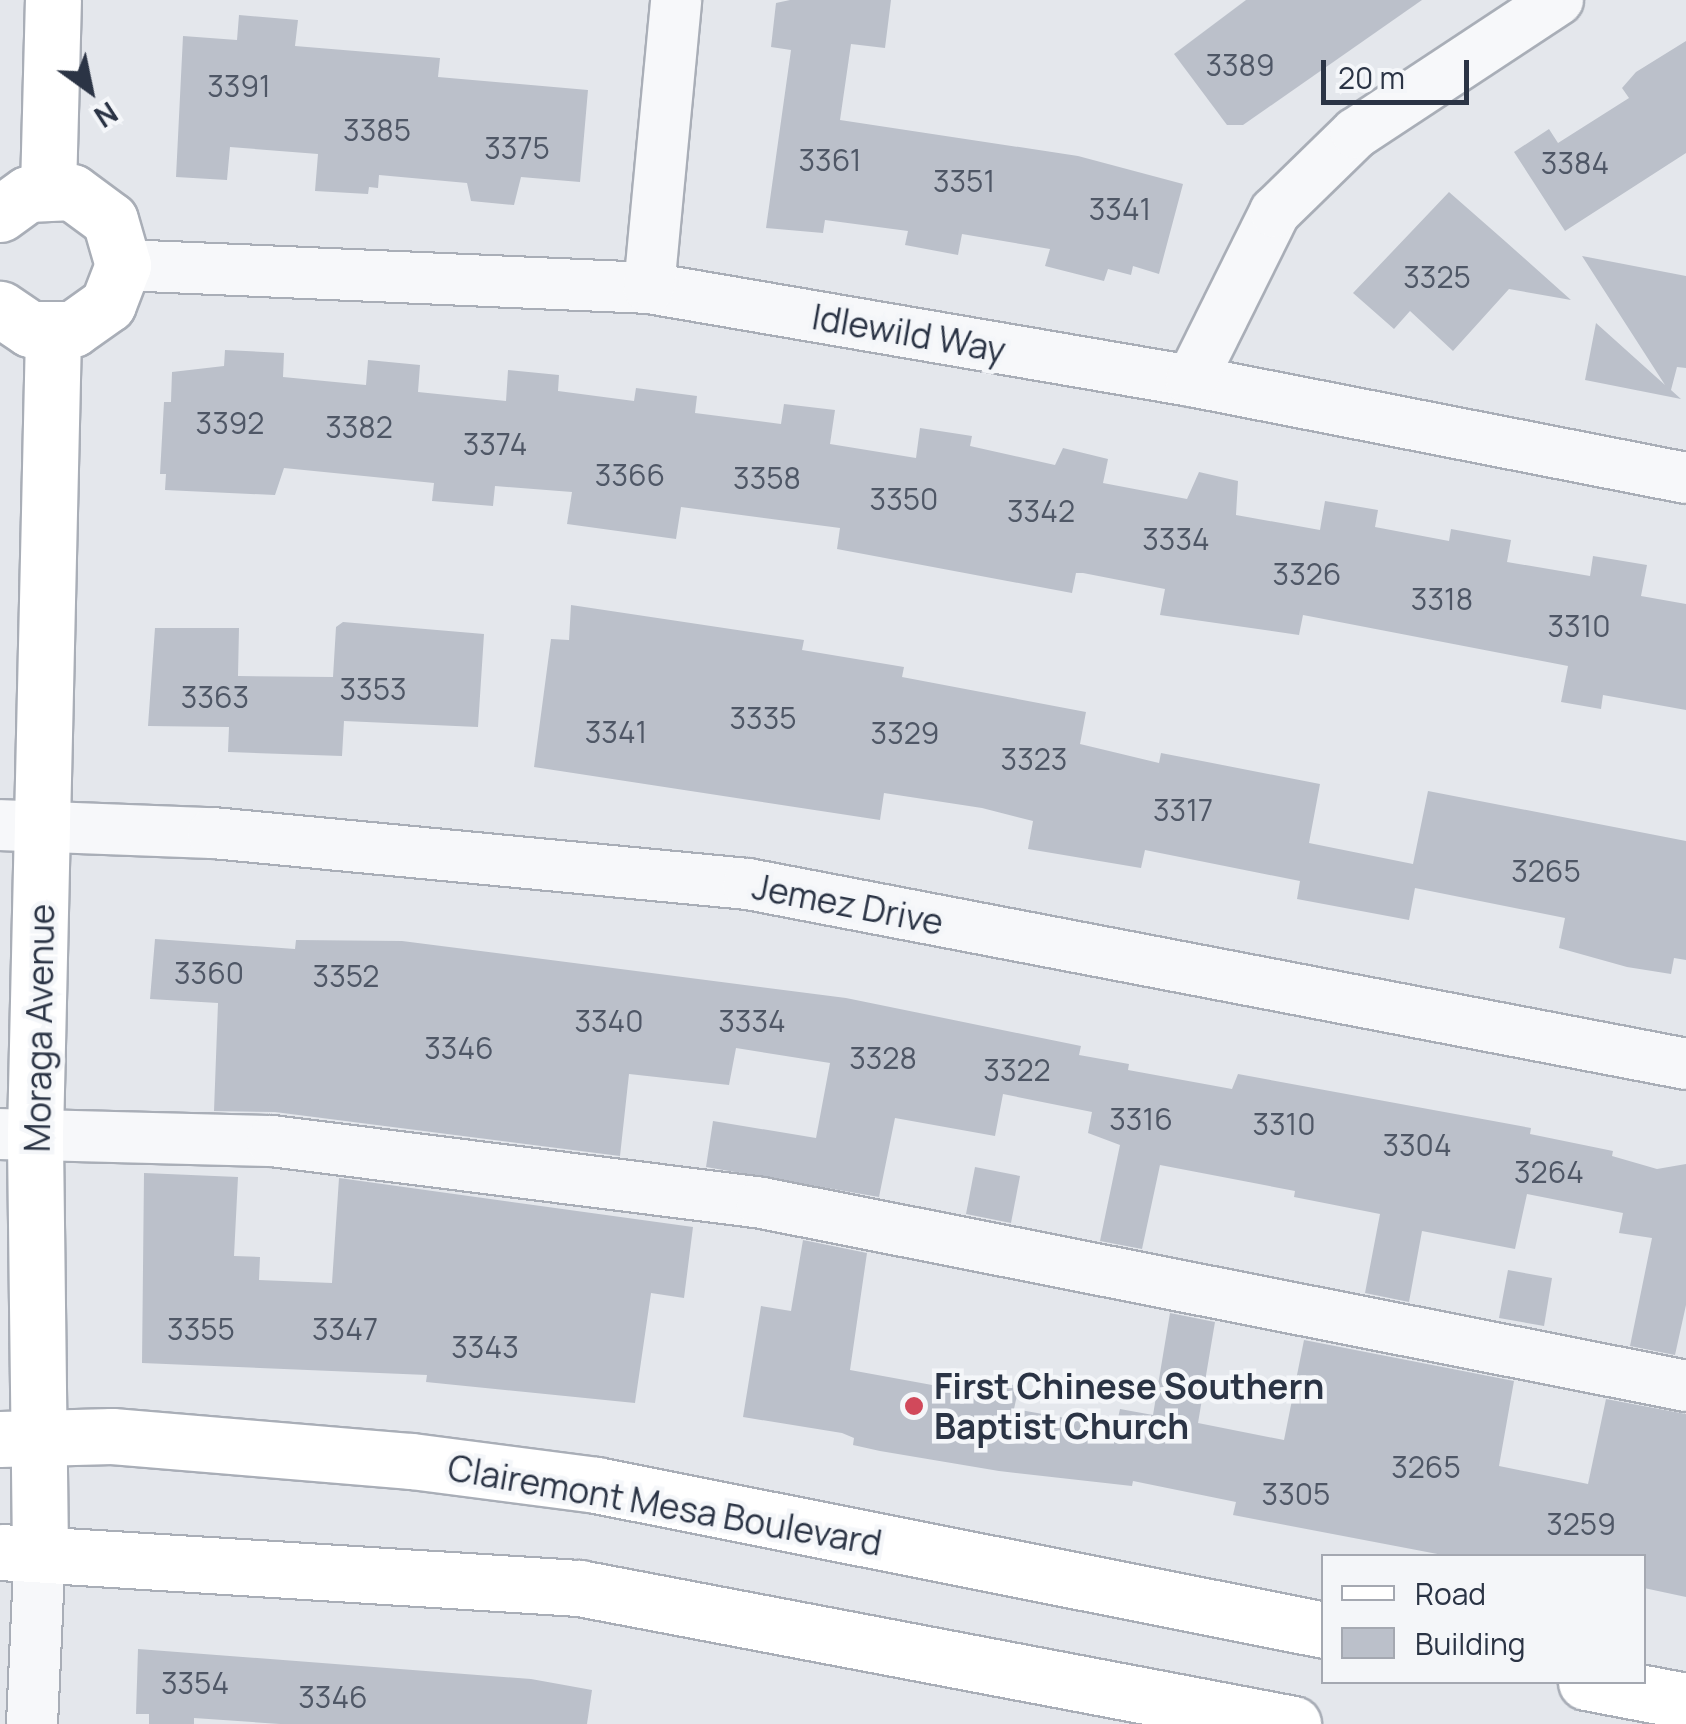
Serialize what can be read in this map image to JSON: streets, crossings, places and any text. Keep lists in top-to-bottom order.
{
  "streets": {
    "main road": ["Moraga Avenue", "Clairemont Mesa Boulevard"],
    "street": ["Idlewild Way", "Jemez Drive"]
  },
  "crossings": [
    ["Jemez Drive", "Moraga Avenue"],
    ["Moraga Avenue", "Clairemont Mesa Boulevard"]
  ],
  "places": ["First Chinese Southern Baptist Church"],
  "house_numbers": [
    "3389",
    "3391",
    "3385",
    "3375",
    "3361",
    "3384",
    "3351",
    "3341",
    "3325",
    "3392",
    "3382",
    "3374",
    "3366",
    "3358",
    "3350",
    "3342",
    "3334",
    "3326",
    "3318",
    "3310",
    "3353",
    "3363",
    "3335",
    "3341",
    "3329",
    "3323",
    "3317",
    "3265",
    "3360",
    "3352",
    "3340",
    "3334",
    "3346",
    "3328",
    "3322",
    "3316",
    "3310",
    "3304",
    "3264",
    "3355",
    "3347",
    "3343",
    "3265",
    "3305",
    "3259",
    "3354",
    "3346"
  ],
  "legend": ["Road", "Building"],
  "scale_bar": "20 m",
  "north": "bottom right"
}
